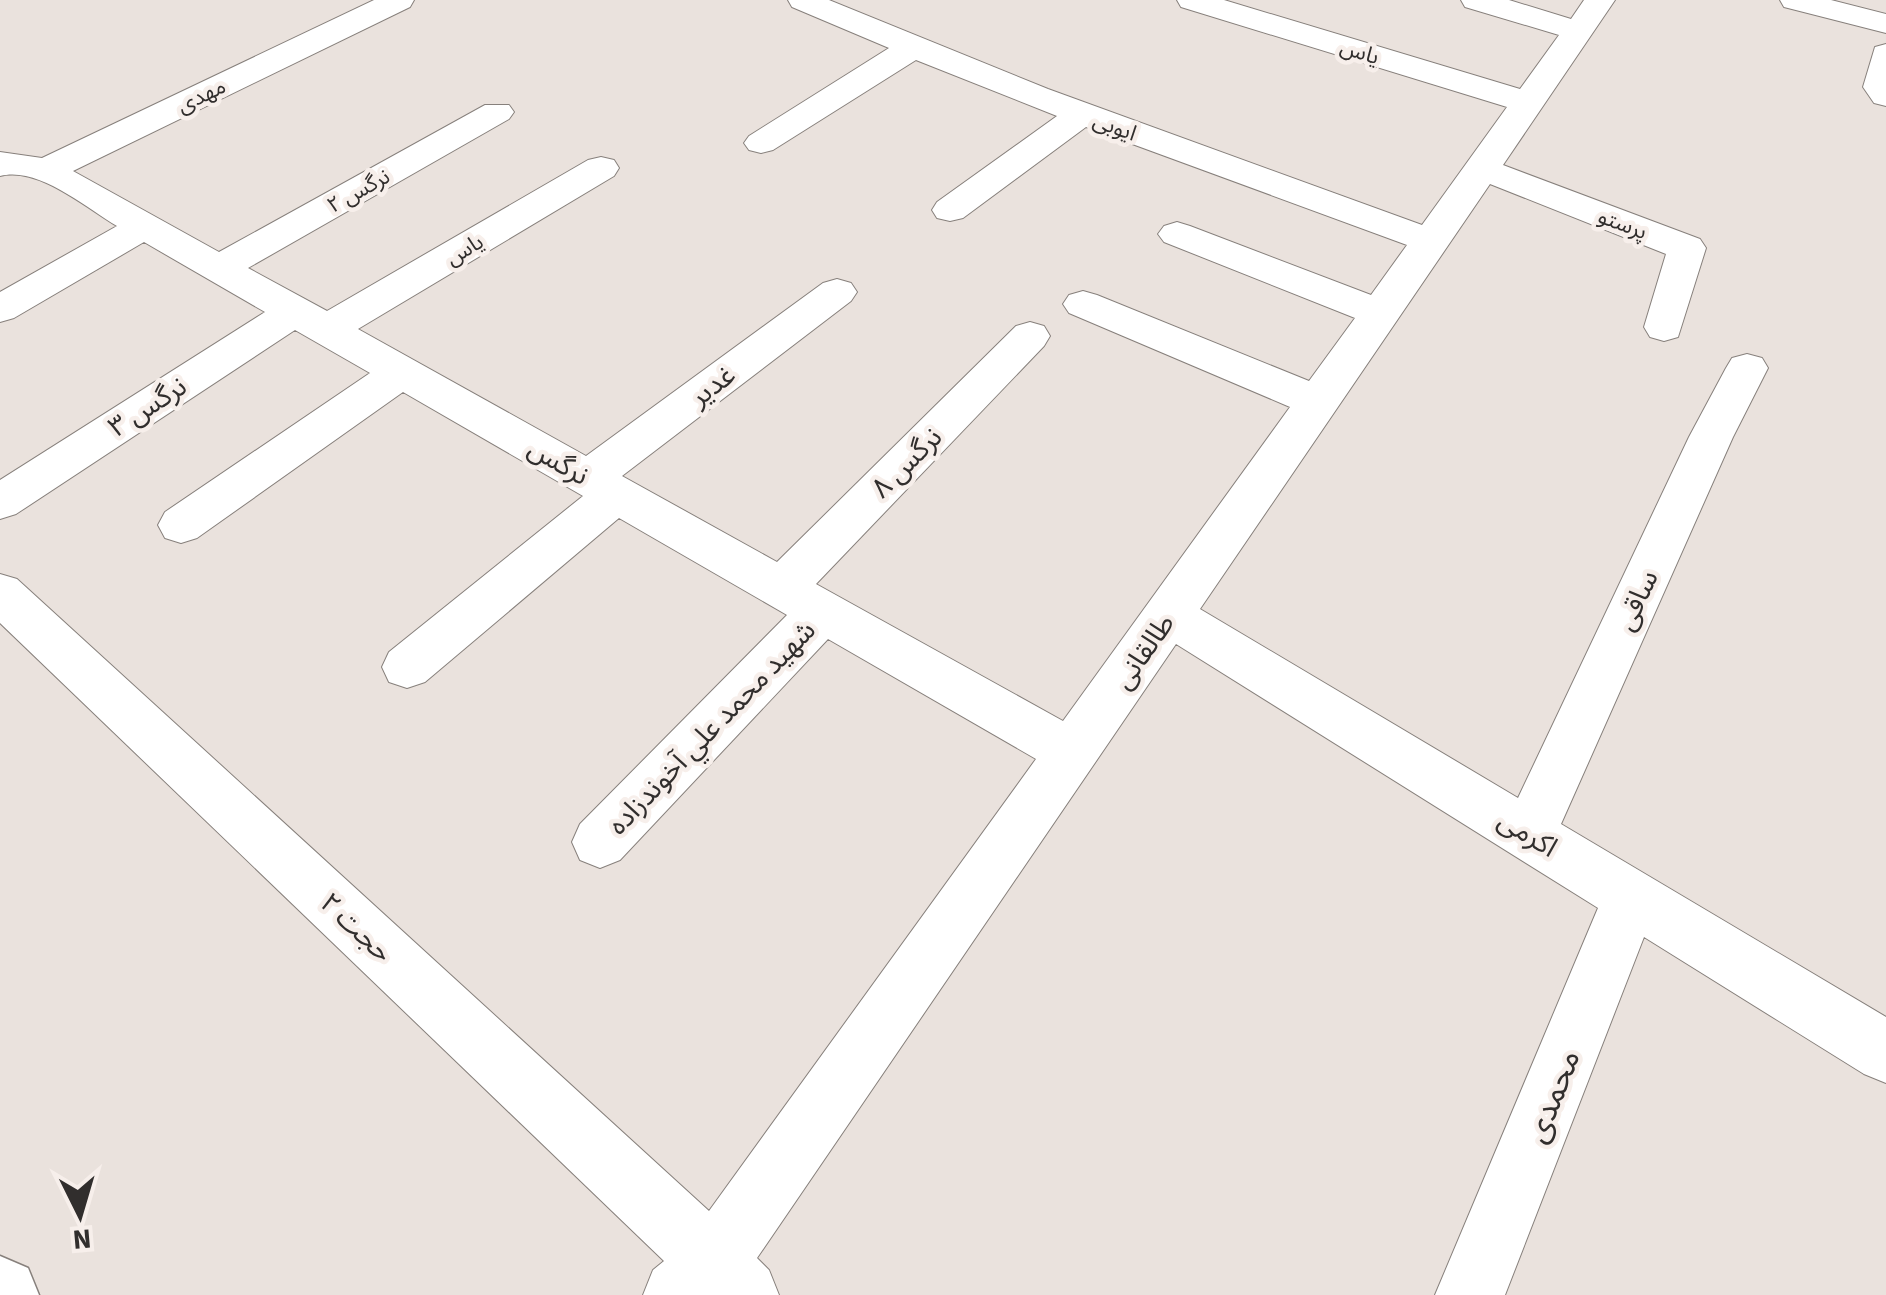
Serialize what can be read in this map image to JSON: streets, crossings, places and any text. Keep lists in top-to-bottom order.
{
  "streets": {
    "street": [
      "یاس",
      "مهدی",
      "ایوبی",
      "نرگس ۲",
      "پرستو",
      "غدیر",
      "نرگس ۳",
      "نرگس",
      "نرگس ۸",
      "ساقی",
      "طالقانی",
      "شهيد محمد علي آخوندزاده",
      "اکرمی",
      "حجت ۲",
      "محمدی"
    ]
  },
  "crossings": [
    ["یاس", "نرگس ۳"],
    ["یاس", "نرگس"],
    ["یاس", "طالقانی"],
    ["مهدی", "نرگس"],
    ["ایوبی", "طالقانی"],
    ["نرگس ۲", "نرگس"],
    ["پرستو", "طالقانی"],
    ["غدیر", "نرگس"],
    ["نرگس ۳", "نرگس"],
    ["نرگس", "نرگس ۸"],
    ["نرگس", "طالقانی"],
    ["نرگس", "شهيد محمد علي آخوندزاده"],
    ["نرگس ۸", "شهيد محمد علي آخوندزاده"],
    ["ساقی", "اکرمی"],
    ["طالقانی", "اکرمی"],
    ["طالقانی", "حجت ۲"],
    ["اکرمی", "محمدی"]
  ],
  "north": "bottom"
}
